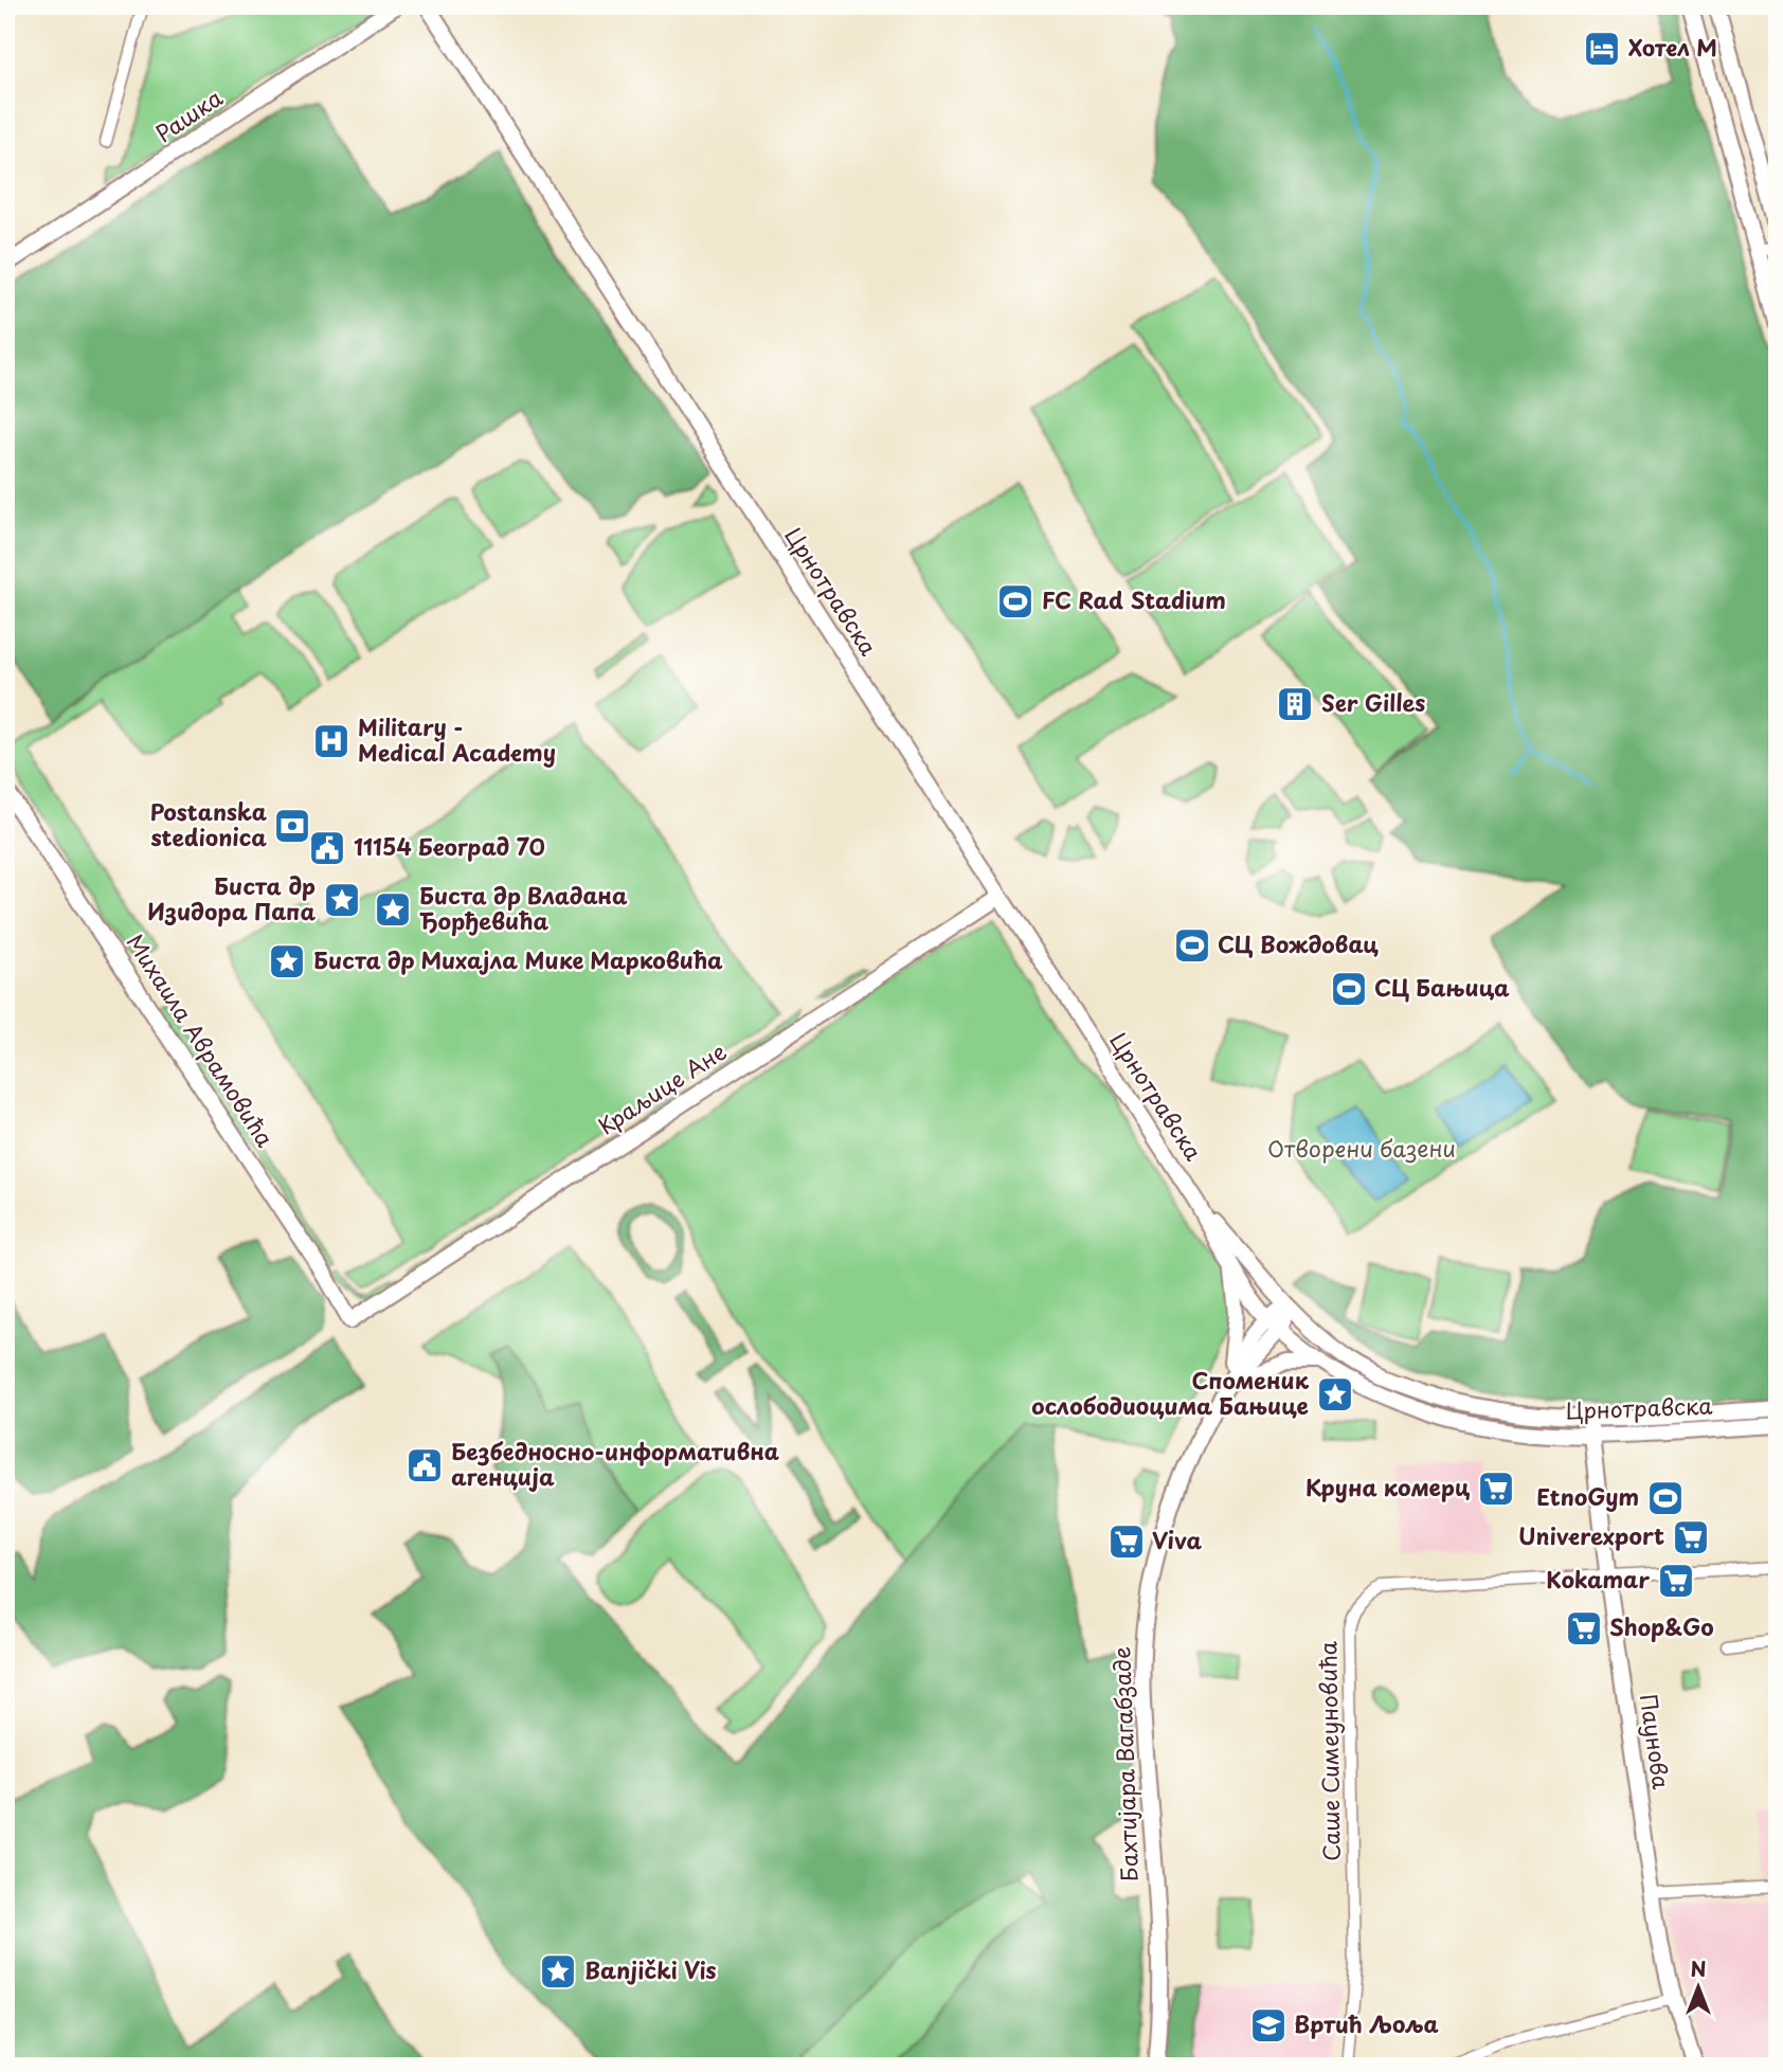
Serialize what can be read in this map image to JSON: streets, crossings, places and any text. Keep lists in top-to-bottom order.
{
  "streets": {
    "main road": [
      "Рашка",
      "Црнотравска",
      "Михаила Аврамовића",
      "Краљице Ане",
      "Паунова",
      "Бахтијара Вагабзаде"
    ],
    "street": ["Саше Симеуновића"]
  },
  "crossings": [
    ["Црнотравска", "Краљице Ане"],
    ["Црнотравска", "Паунова"],
    ["Црнотравска", "Бахтијара Вагабзаде"],
    ["Михаила Аврамовића", "Краљице Ане"],
    ["Паунова", "Саше Симеуновића"]
  ],
  "parks": ["Отворени базени"],
  "places": {
    "hotel": ["Хотел М"],
    "sports": [
      "FC Rad Stadium",
      "СЦ Вождовац",
      "СЦ Бањица",
      "EtnoGym"
    ],
    "building": ["Ser Gilles"],
    "hospital": ["Military - Medical Academy"],
    "bank": ["Postanska stedionica"],
    "public building": ["11154 Београд 70", "Безбедносно-информативна агенција"],
    "place": [
      "Биста др Изидора Папа",
      "Биста др Владана Ђорђевића",
      "Биста др Михајла Мике Марковића",
      "Споменик ослободиоцима Бањице",
      "Banjički Vis"
    ],
    "supermarket": [
      "Круна комерц",
      "Univerexport",
      "Viva",
      "Kokamar",
      "Shop&Go"
    ],
    "school or university": ["Вртић Љоља"]
  },
  "north": "top"
}
